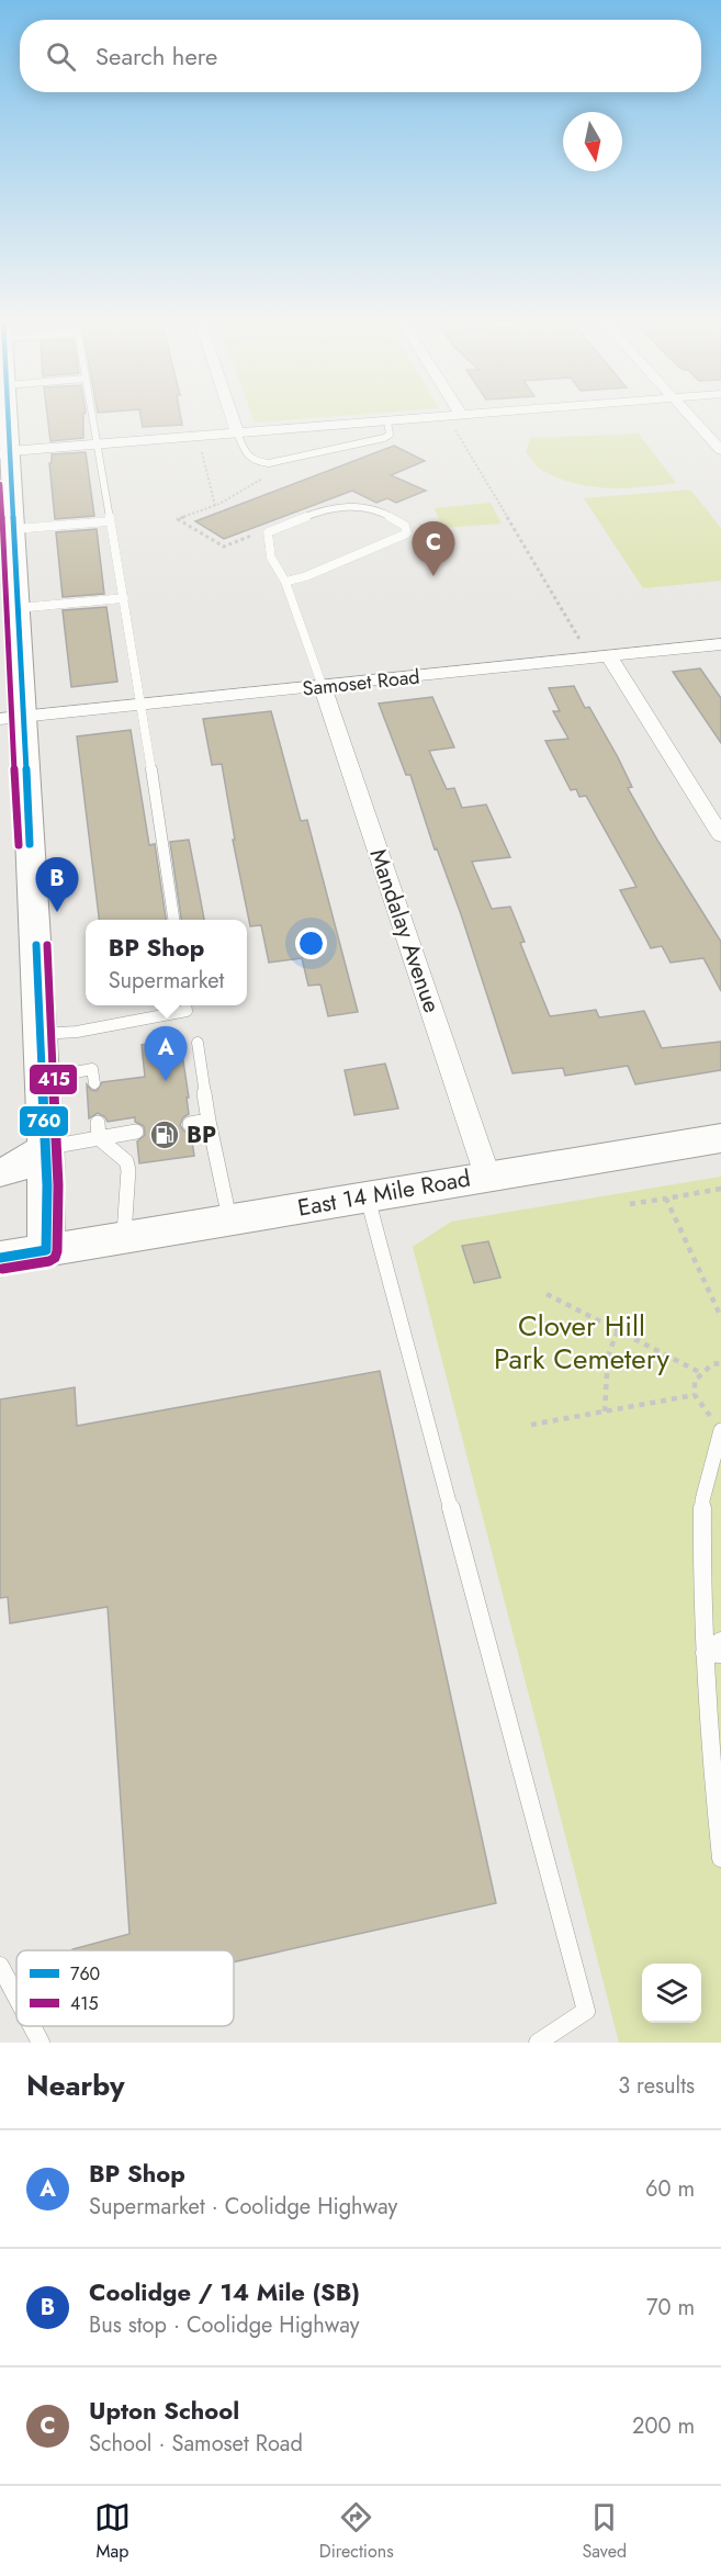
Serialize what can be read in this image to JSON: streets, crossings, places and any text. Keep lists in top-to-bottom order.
{
  "streets": {
    "main road": ["East 14 Mile Road"],
    "street": ["Samoset Road", "Mandalay Avenue"]
  },
  "crossings": [
    ["Samoset Road", "Mandalay Avenue"],
    ["Mandalay Avenue", "East 14 Mile Road"]
  ],
  "parks": ["Clover Hill Park Cemetery"],
  "places": {
    "fuel station": ["BP"]
  },
  "lines": ["transit line 760", "transit line 415"],
  "legend": ["760", "415"],
  "north": "bottom",
  "page": {
    "search": "Search here",
    "pins": ["C", "B", "A"],
    "popup": ["BP Shop", "Supermarket"],
    "heading": ["Nearby", "3 results"],
    "list": [
      {
        "mark": "A",
        "name": "BP Shop",
        "note": "Supermarket · Coolidge Highway",
        "value": "60 m"
      },
      {
        "mark": "B",
        "name": "Coolidge / 14 Mile (SB)",
        "note": "Bus stop · Coolidge Highway",
        "value": "70 m"
      },
      {
        "mark": "C",
        "name": "Upton School",
        "note": "School · Samoset Road",
        "value": "200 m"
      }
    ],
    "nav": ["Map", "Directions", "Saved"]
  }
}
